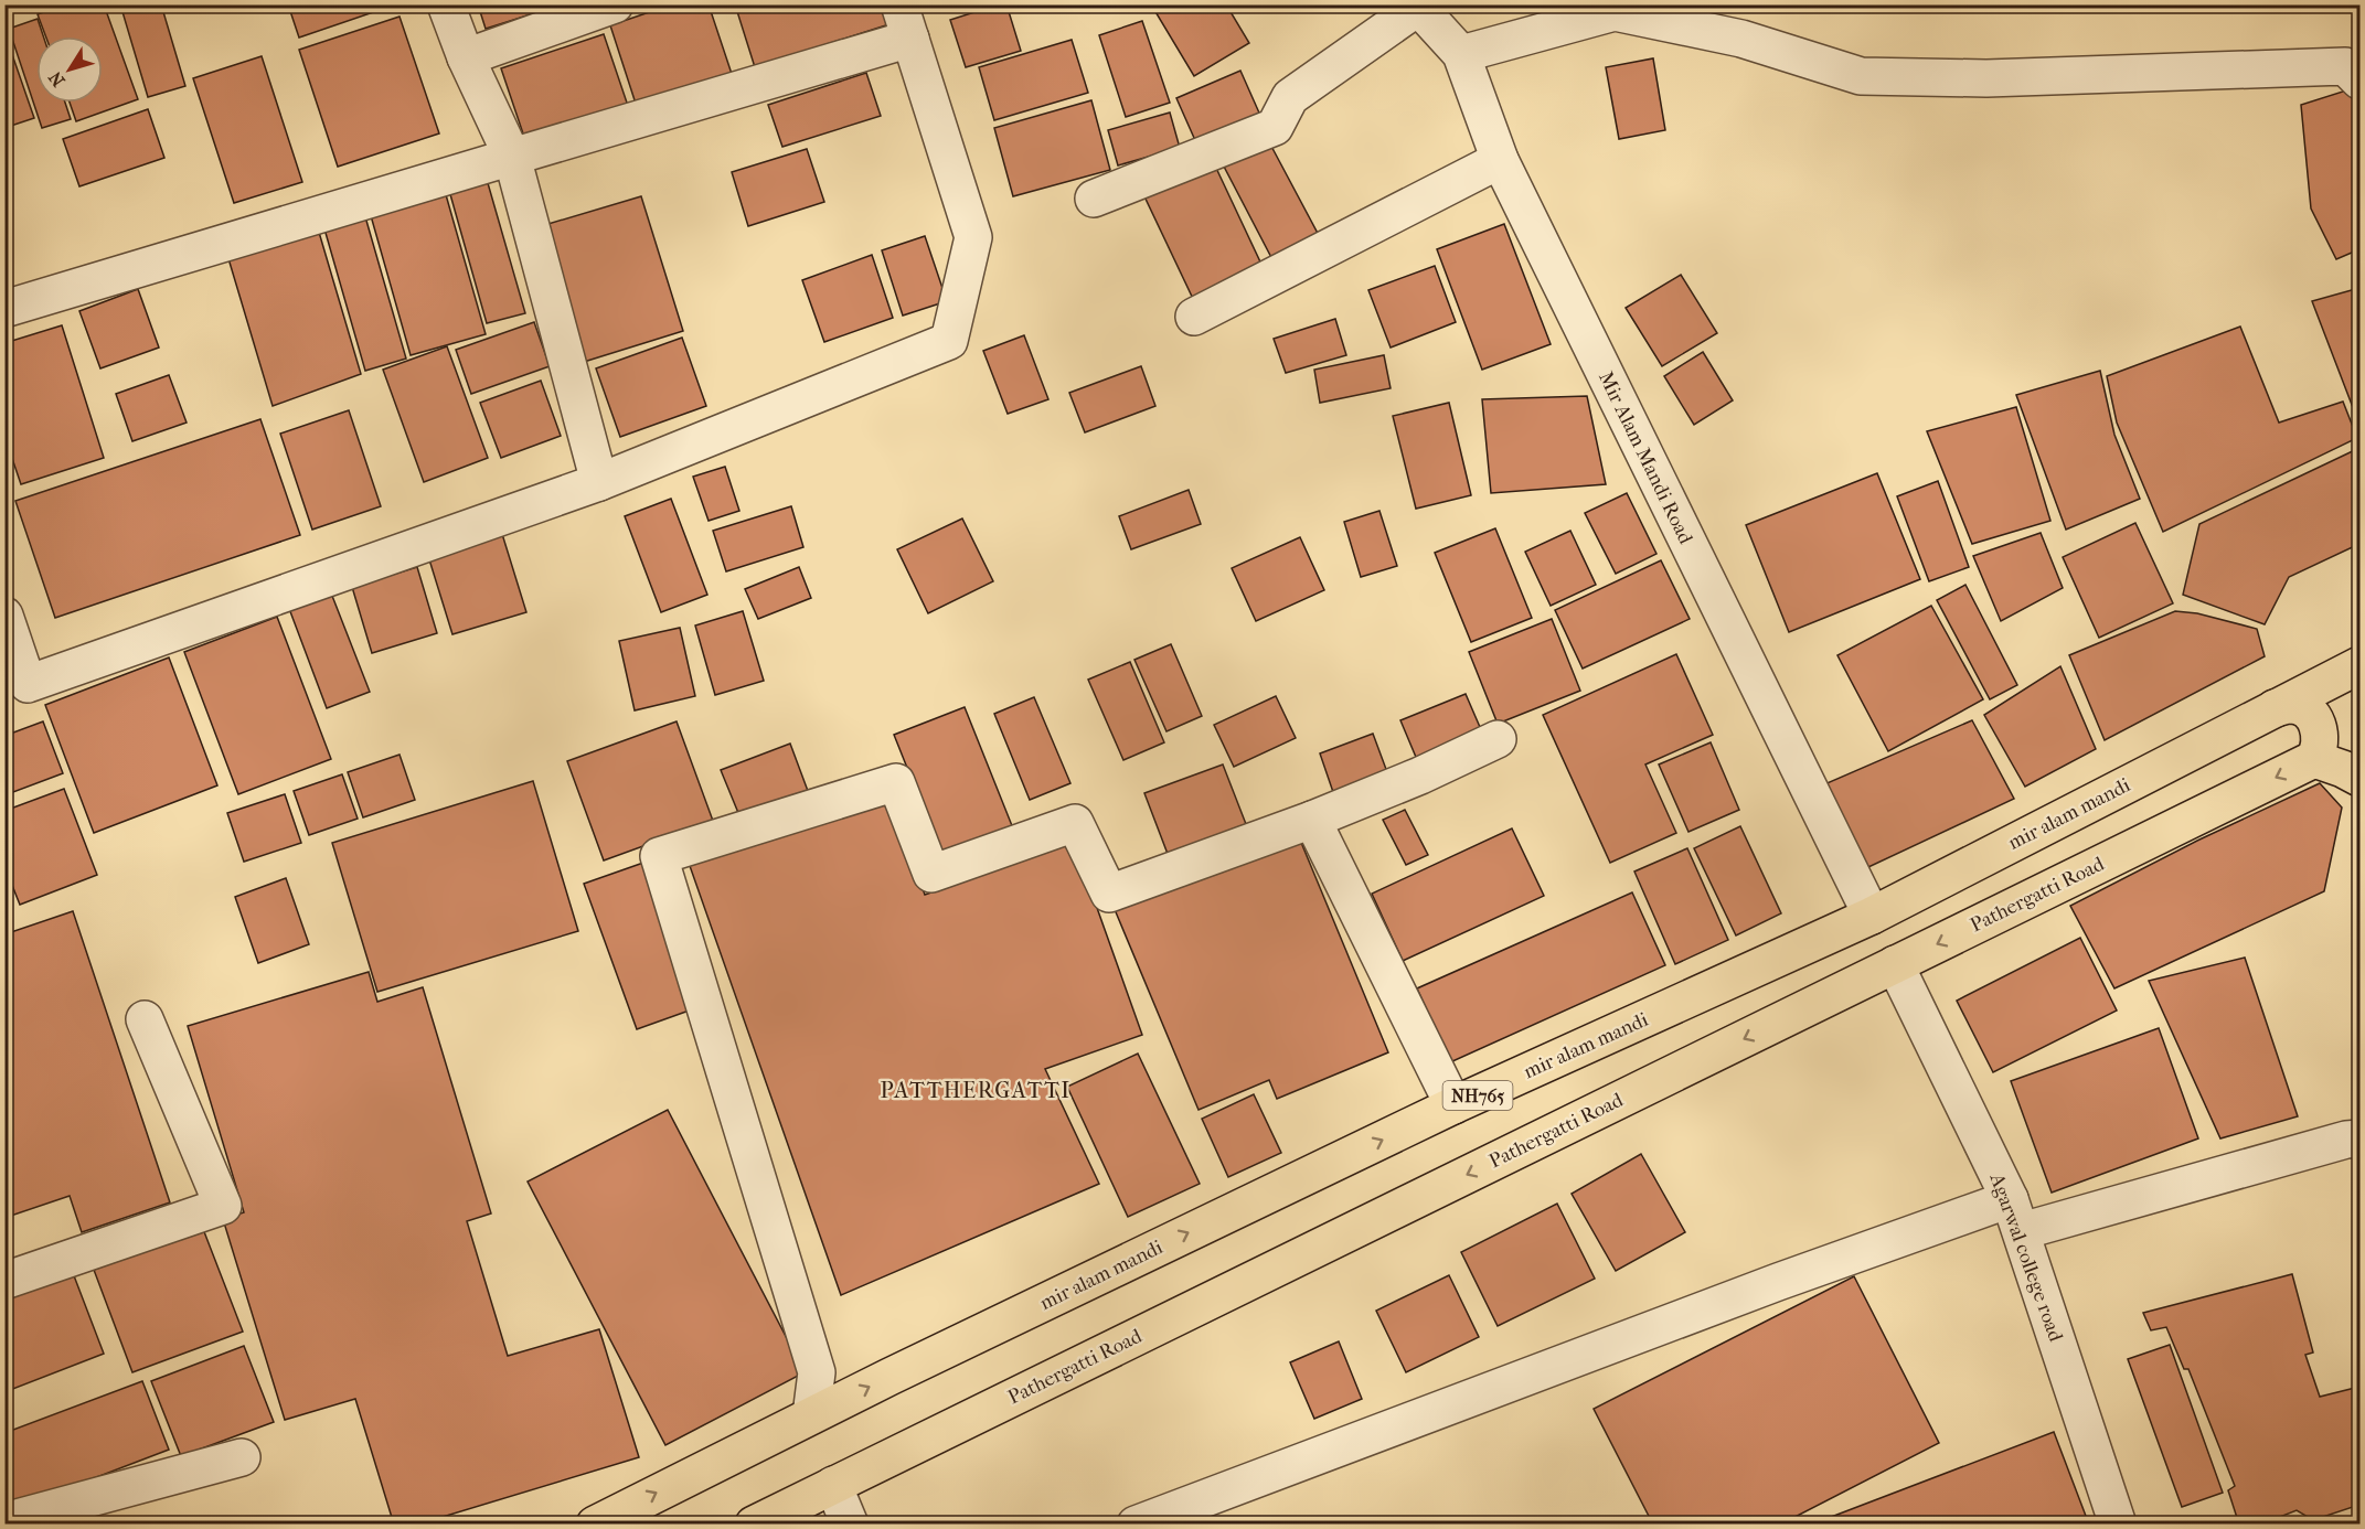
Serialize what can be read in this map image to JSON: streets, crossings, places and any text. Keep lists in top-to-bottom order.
{
  "streets": {
    "highway": ["mir alam mandi", "Pathergatti Road", "NH765"],
    "street": ["Mir Alam Mandi Road", "Agarwal college road"]
  },
  "crossings": [
    ["Mir Alam Mandi Road", "mir alam mandi"],
    ["Pathergatti Road", "Agarwal college road"]
  ],
  "one_way": ["mir alam mandi", "Pathergatti Road"],
  "districts": ["PATTHERGATTI"],
  "north": "bottom left"
}
